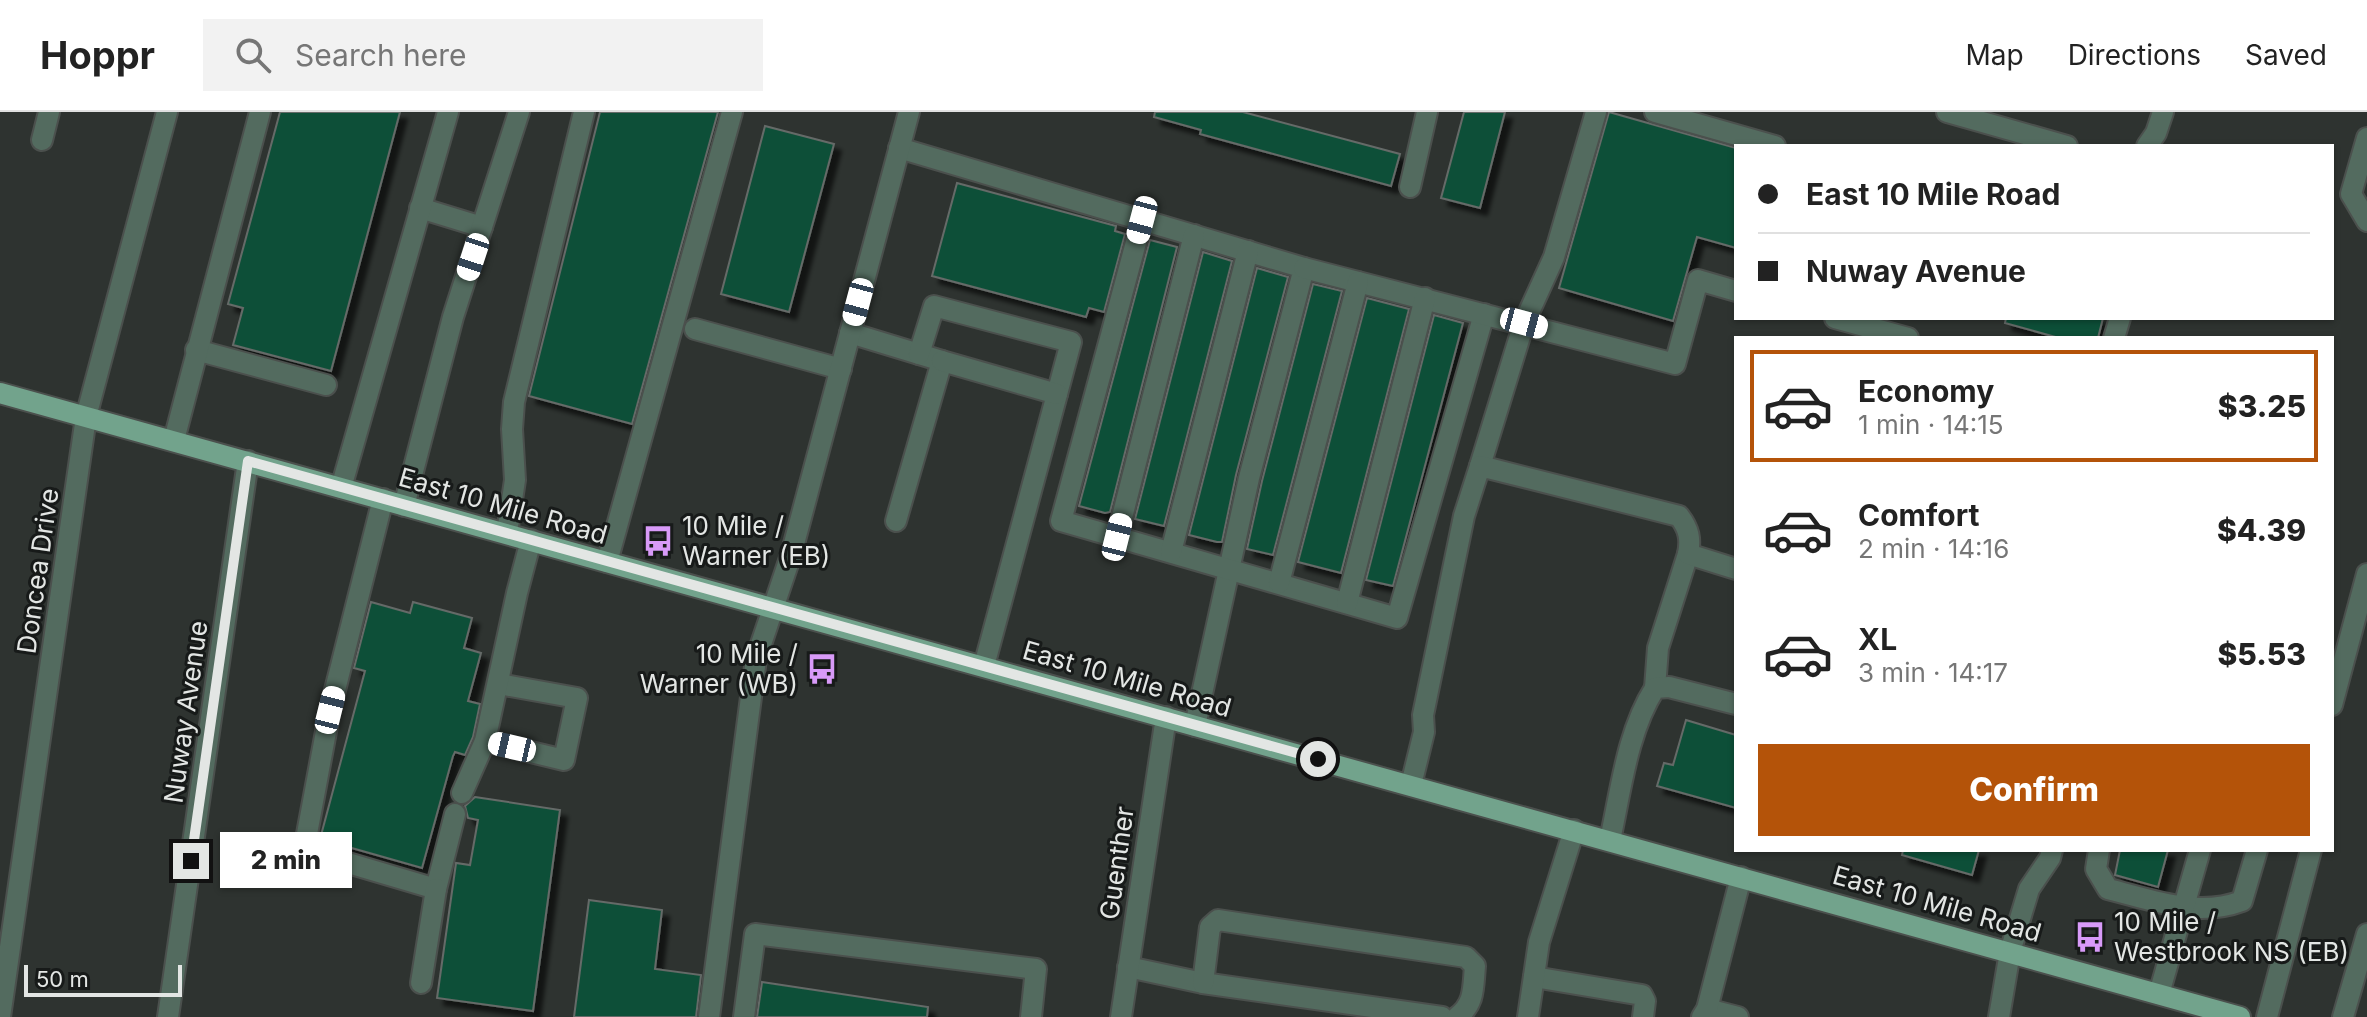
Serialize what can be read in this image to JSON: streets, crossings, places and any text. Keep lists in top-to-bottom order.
{
  "streets": {
    "main road": ["East 10 Mile Road"],
    "street": ["Doncea Drive", "Nuway Avenue", "Guenther"]
  },
  "crossings": [
    ["East 10 Mile Road", "Doncea Drive"],
    ["East 10 Mile Road", "Nuway Avenue"],
    ["East 10 Mile Road", "Guenther"]
  ],
  "places": {
    "bus stop": ["10 Mile / Warner (EB)", "10 Mile / Warner (WB)", "10 Mile / Westbrook NS (EB)"]
  },
  "scale_bar": "50 m",
  "page": {
    "header": "Hoppr",
    "search": "Search here",
    "nav": ["Map", "Directions", "Saved"],
    "banner": ["East 10 Mile Road", "Nuway Avenue"],
    "list": [
      {
        "name": "Economy",
        "note": "1 min · 14:15",
        "value": "$3.25"
      },
      {
        "name": "Comfort",
        "note": "2 min · 14:16",
        "value": "$4.39"
      },
      {
        "name": "XL",
        "note": "3 min · 14:17",
        "value": "$5.53"
      }
    ],
    "buttons": "Confirm",
    "bubble": "2 min",
    "scale": "50 m"
  }
}
